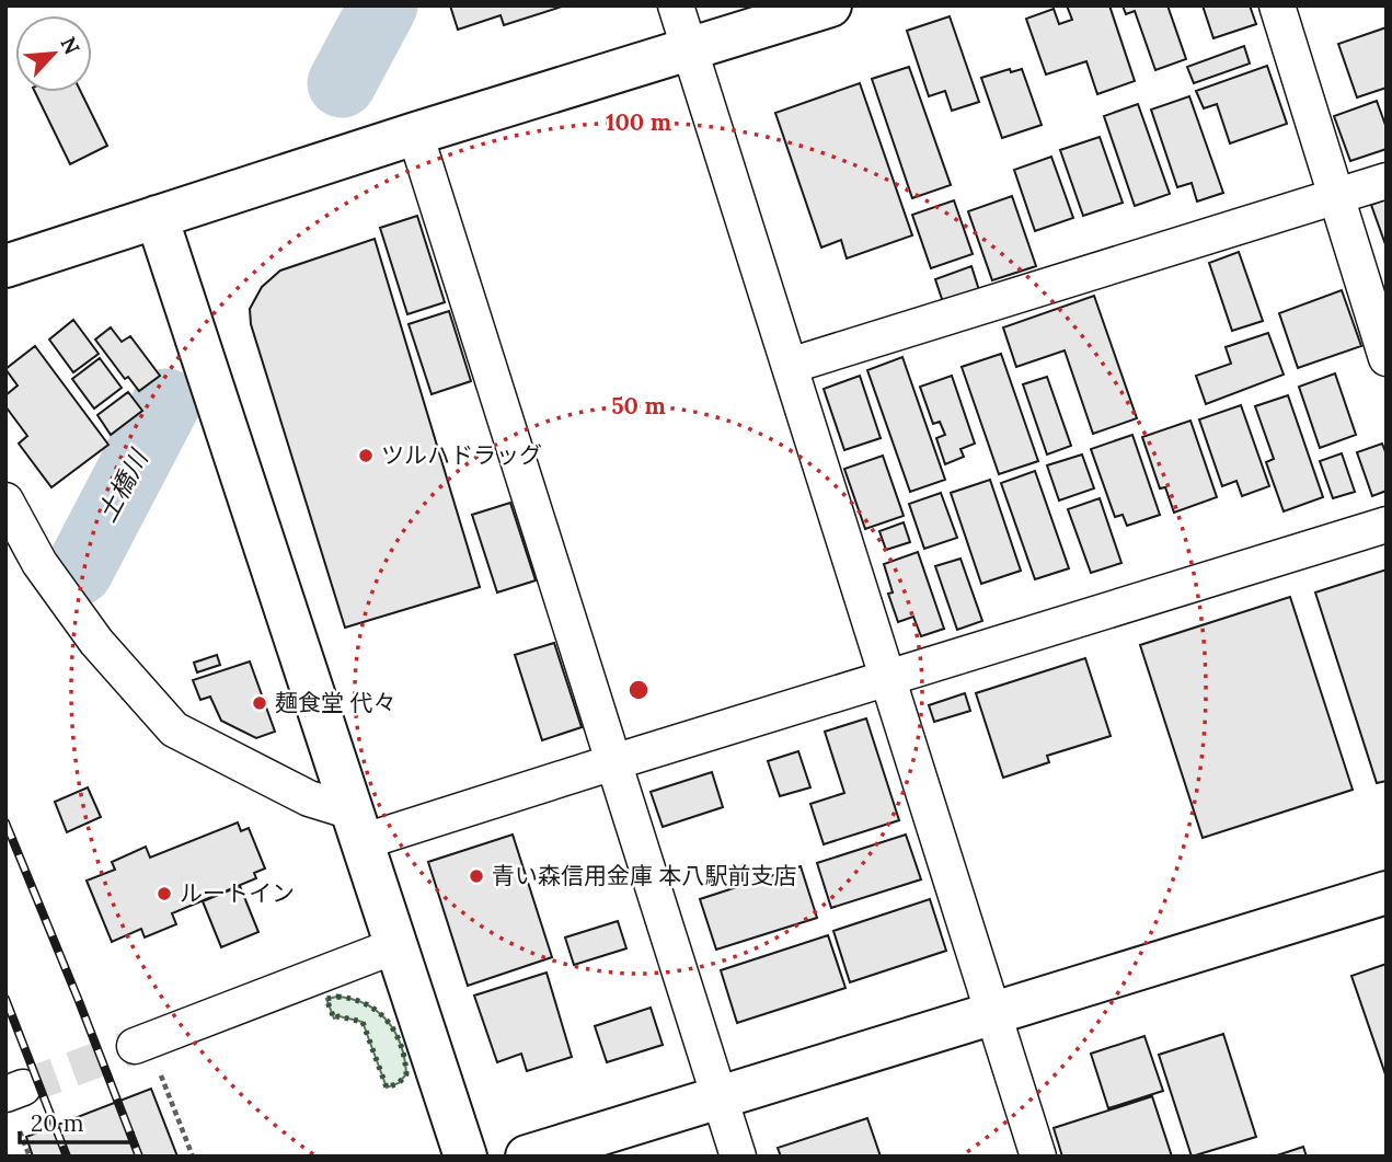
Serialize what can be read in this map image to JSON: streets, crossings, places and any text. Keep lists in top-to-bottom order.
{
  "water": ["土橋川"],
  "places": [
    "ツルハドラッグ",
    "麺食堂 代々",
    "青い森信用金庫 本八駅前支店",
    "ルートイン"
  ],
  "scale_bar": "20 m",
  "north": "top right",
  "rings": ["100 m", "50 m"]
}
